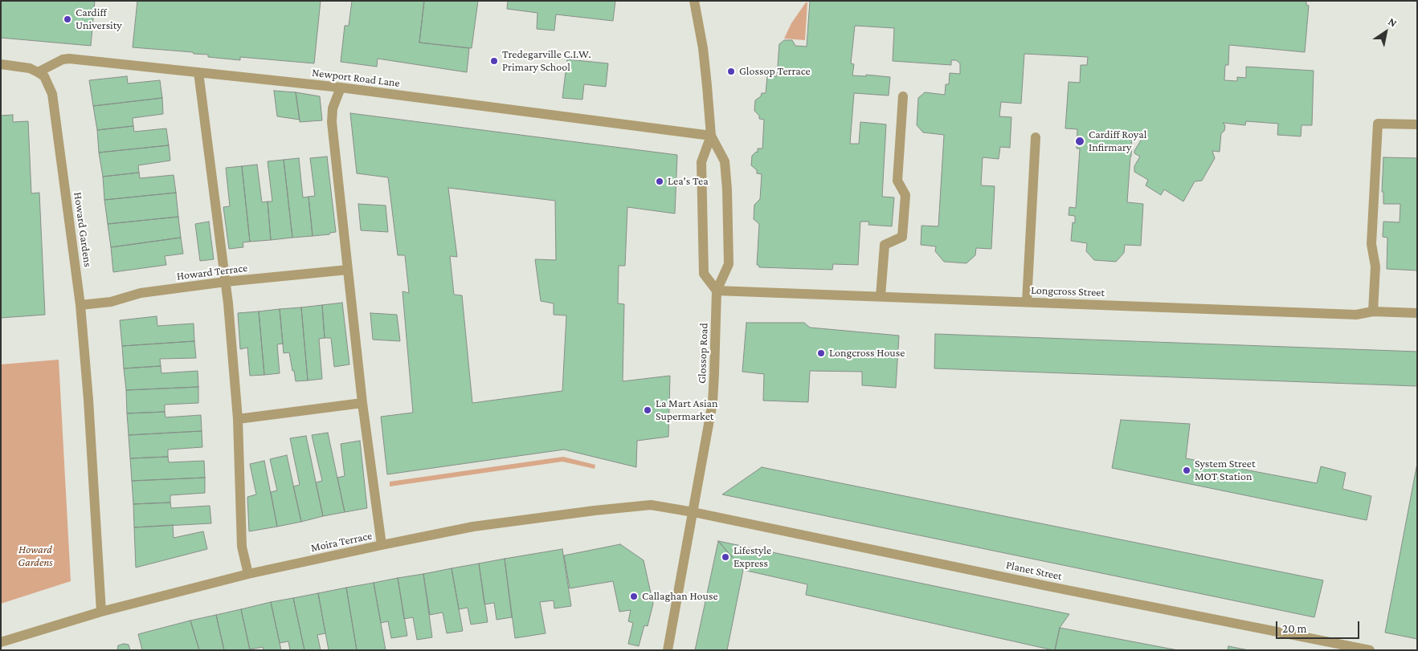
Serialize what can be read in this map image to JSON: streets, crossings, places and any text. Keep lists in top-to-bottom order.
{
  "streets": {
    "street": [
      "Newport Road Lane",
      "Howard Gardens",
      "Howard Terrace",
      "Longcross Street",
      "Glossop Road",
      "Moira Terrace",
      "Planet Street"
    ]
  },
  "crossings": [
    ["Newport Road Lane", "Howard Gardens"],
    ["Newport Road Lane", "Glossop Road"],
    ["Howard Gardens", "Howard Terrace"],
    ["Howard Gardens", "Moira Terrace"],
    ["Longcross Street", "Glossop Road"],
    ["Glossop Road", "Moira Terrace"],
    ["Glossop Road", "Planet Street"],
    ["Moira Terrace", "Planet Street"]
  ],
  "parks": ["Howard Gardens"],
  "places": [
    "Cardiff University",
    "Tredegarville C.I.W. Primary School",
    "Glossop Terrace",
    "Cardiff Royal Infirmary",
    "Lea's Tea",
    "Longcross House",
    "La Mart Asian Supermarket",
    "System Street MOT Station",
    "Lifestyle Express",
    "Callaghan House"
  ],
  "scale_bar": "20 m",
  "north": "top right"
}
